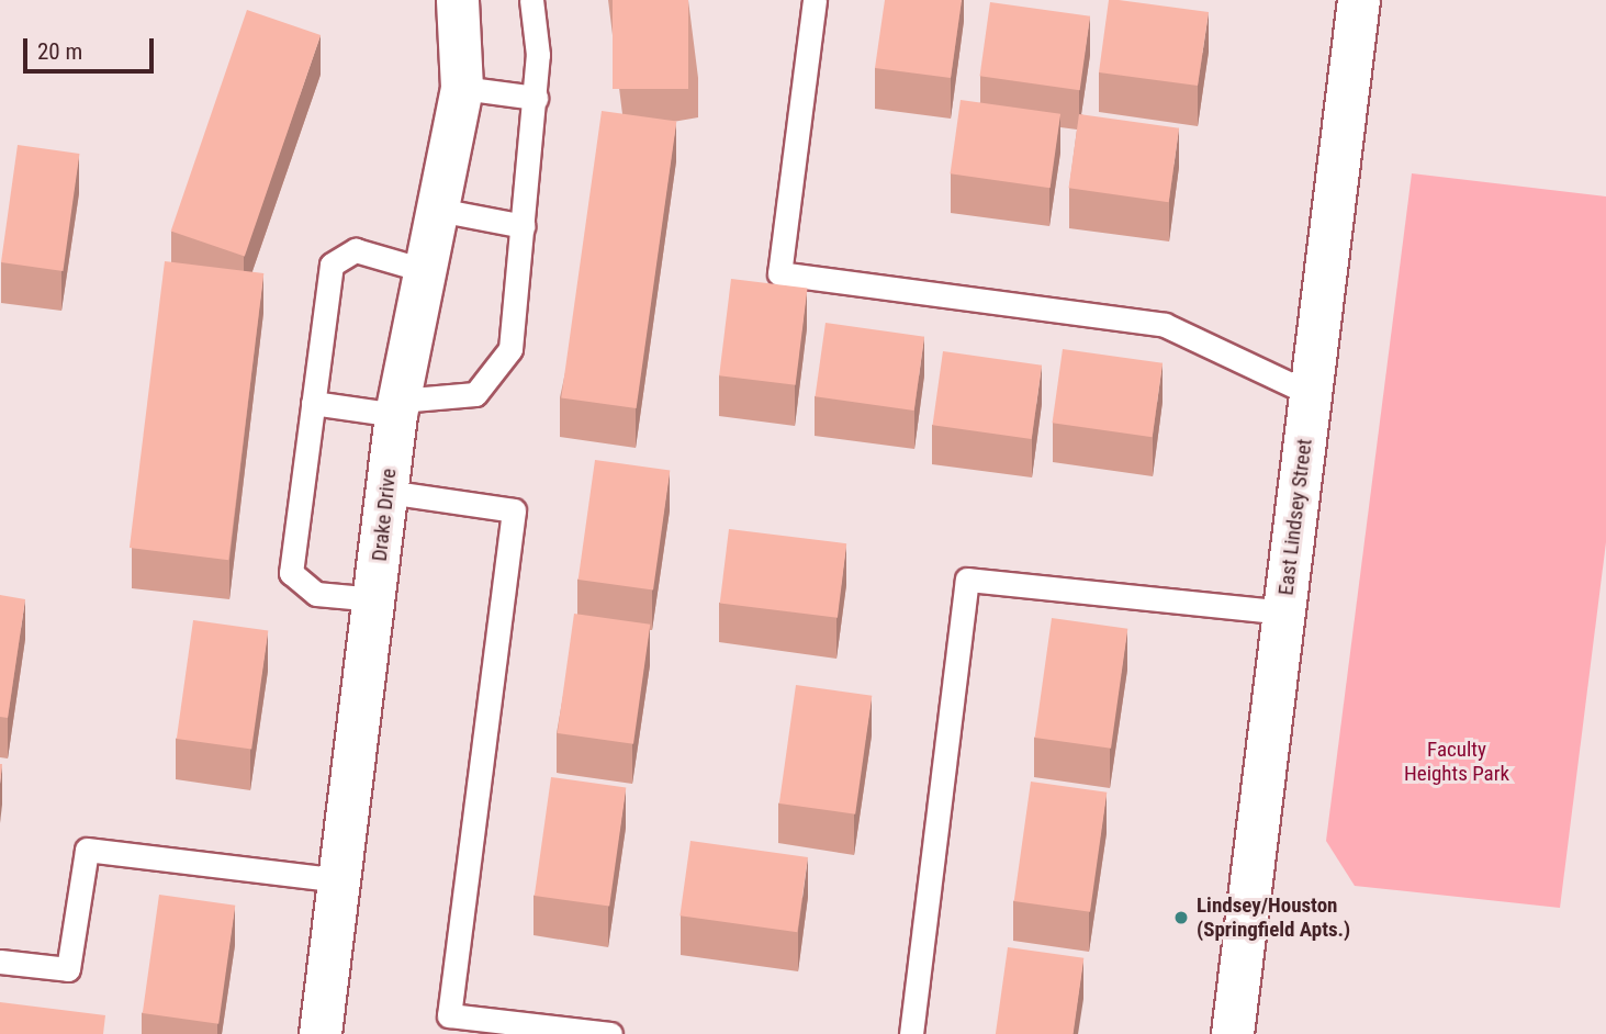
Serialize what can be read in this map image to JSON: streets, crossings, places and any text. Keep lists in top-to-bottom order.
{
  "streets": {
    "street": ["Drake Drive", "East Lindsey Street"]
  },
  "parks": ["Faculty Heights Park"],
  "places": ["Lindsey/Houston (Springfield Apts.)"],
  "scale_bar": "20 m"
}
